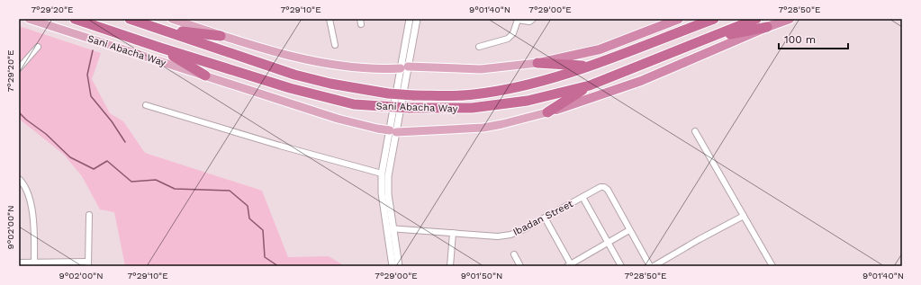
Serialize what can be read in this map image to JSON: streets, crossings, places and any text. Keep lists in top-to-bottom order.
{
  "streets": {
    "highway": ["Sani Abacha Way"],
    "street": ["Ibadan Street"]
  },
  "scale_bar": "100 m",
  "coordinates": [
    "7°29'20\"E",
    "7°29'10\"E",
    "9°01'40\"N",
    "7°29'00\"E",
    "7°28'50\"E",
    "9°02'00\"N",
    "9°01'50\"N"
  ]
}
